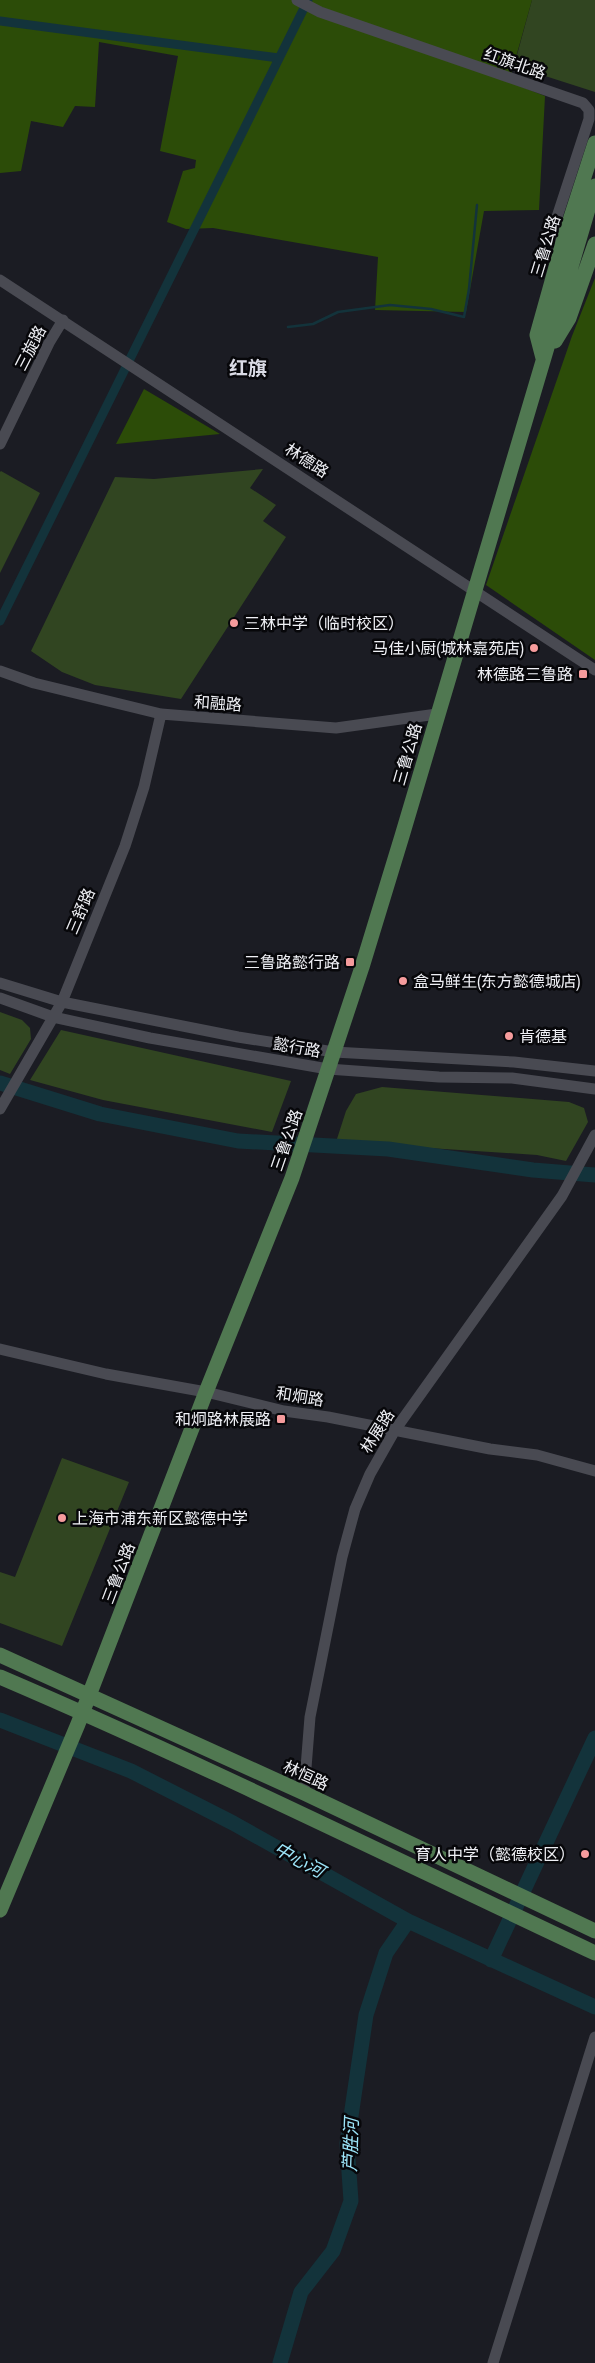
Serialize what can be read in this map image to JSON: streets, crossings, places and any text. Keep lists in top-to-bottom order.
{
  "streets": {
    "main road": ["三鲁公路", "林恒路"],
    "street": [
      "红旗北路",
      "三旋路",
      "林德路",
      "和融路",
      "三舒路",
      "懿行路",
      "和炯路",
      "林展路"
    ]
  },
  "crossings": [
    ["红旗北路", "三鲁公路"],
    ["三鲁公路", "林德路"],
    ["三鲁公路", "和融路"],
    ["三鲁公路", "懿行路"],
    ["三鲁公路", "和炯路"],
    ["三鲁公路", "林恒路"],
    ["三旋路", "林德路"],
    ["和融路", "三舒路"],
    ["三舒路", "懿行路"],
    ["和炯路", "林展路"],
    ["林展路", "林恒路"]
  ],
  "districts": ["红旗"],
  "water": ["中心河", "芦胜河"],
  "places": {
    "other": [
      "三林中学（临时校区）",
      "马佳小厨(城林嘉苑店)",
      "盒马鲜生(东方懿德城店)",
      "肯德基",
      "上海市浦东新区懿德中学",
      "育人中学（懿德校区）"
    ],
    "transit": ["林德路三鲁路", "三鲁路懿行路", "和炯路林展路"]
  }
}
